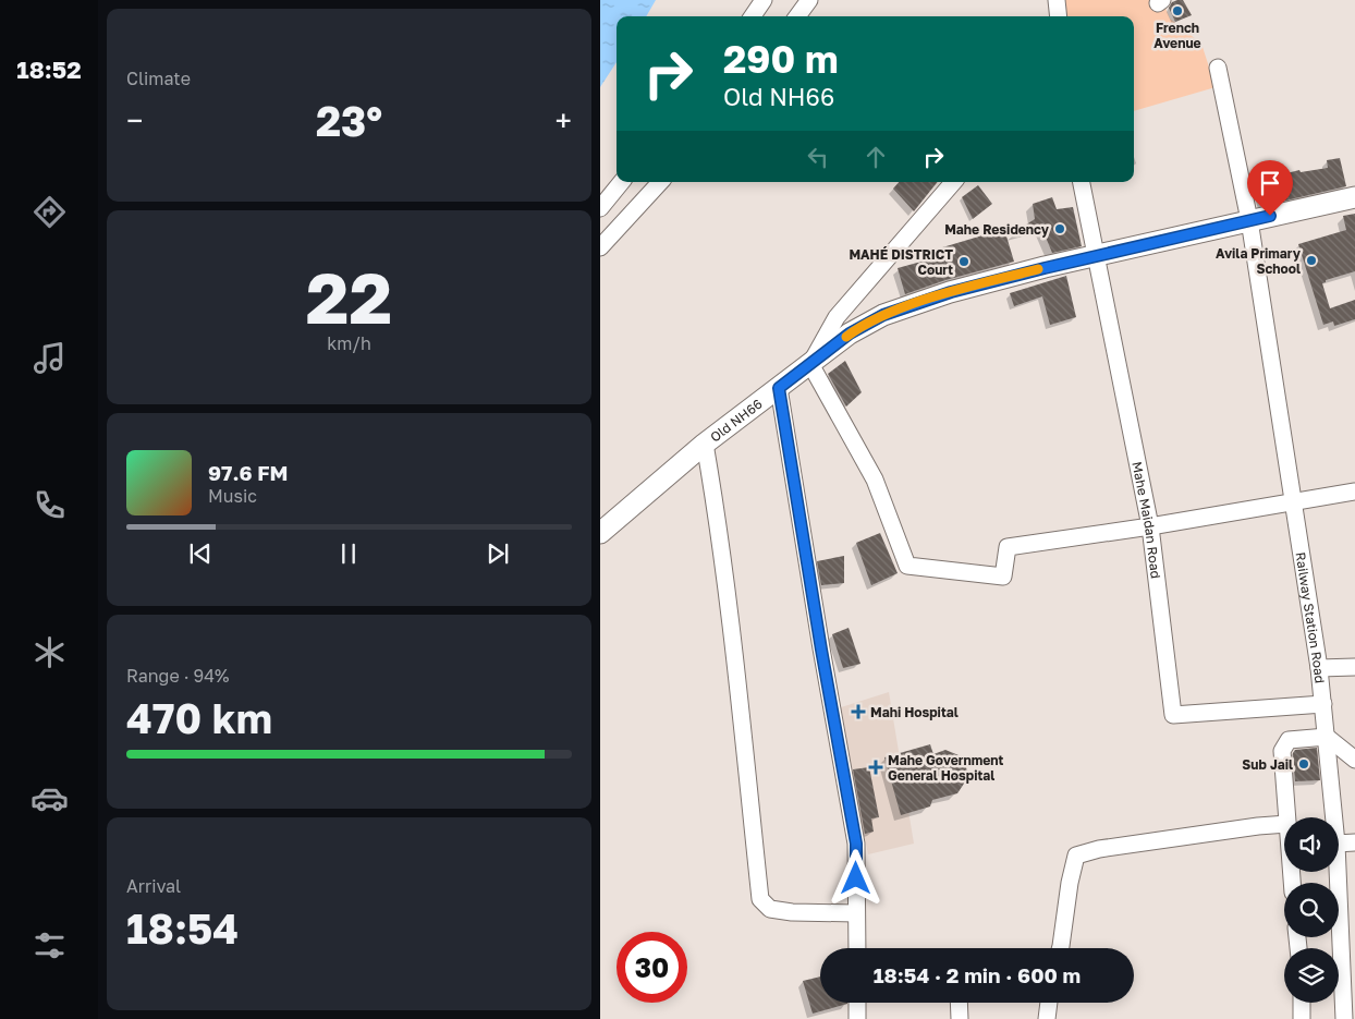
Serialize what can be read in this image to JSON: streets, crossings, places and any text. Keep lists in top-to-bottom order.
{
  "streets": {
    "main road": ["Old NH66"],
    "street": ["Mahe Maidan Road", "Railway Station Road"]
  },
  "crossings": [
    ["Old NH66", "Mahe Maidan Road"],
    ["Old NH66", "Railway Station Road"],
    ["Mahe Maidan Road", "Railway Station Road"]
  ],
  "places": {
    "other": [
      "French Avenue",
      "Mahe Residency",
      "Avila Primary School",
      "MAHÉ DISTRICT Court",
      "Sub Jail"
    ],
    "health": ["Mahi Hospital", "Mahe Government General Hospital"]
  },
  "page": {
    "tabs": "18:52",
    "tile": [
      "Climate",
      ["22", "km/h"],
      ["Range · 94%", "470 km"],
      ["Arrival", "18:54"]
    ],
    "turn": ["290 m", "Old NH66"],
    "heat": ["−", "23°", "+"],
    "song": ["97.6 FM", "Music"],
    "limit": "30",
    "trip": "18:54 · 2 min · 600 m"
  }
}
